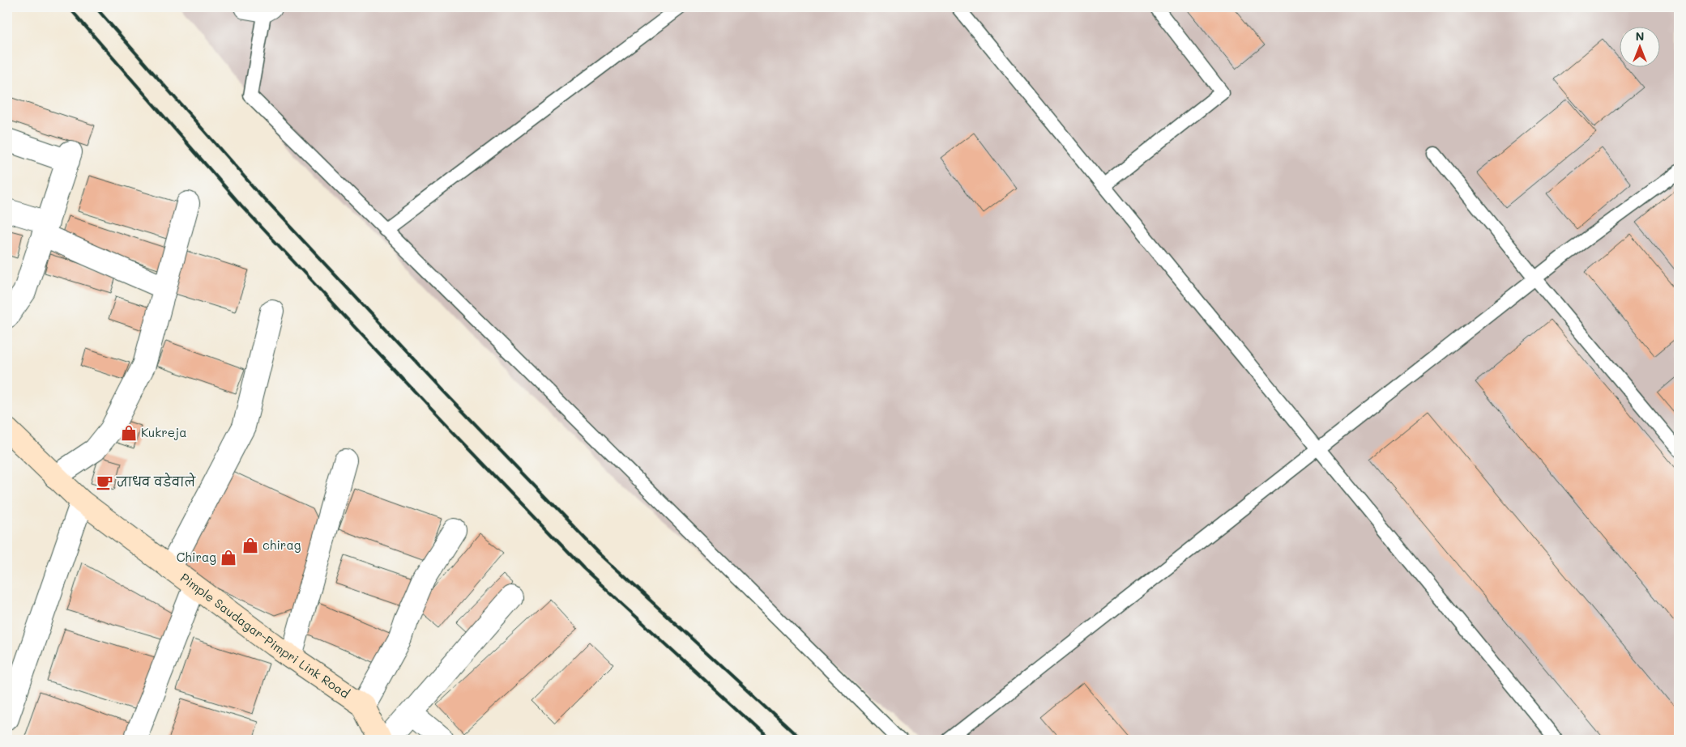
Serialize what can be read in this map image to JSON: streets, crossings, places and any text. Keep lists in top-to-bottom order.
{
  "streets": {
    "street": ["Pimple Saudagar-Pimpri Link Road"]
  },
  "places": {
    "shop": ["Kukreja", "chirag", "Chirag"],
    "cafe": ["जाधव वडेवाले"]
  },
  "north": "top"
}
